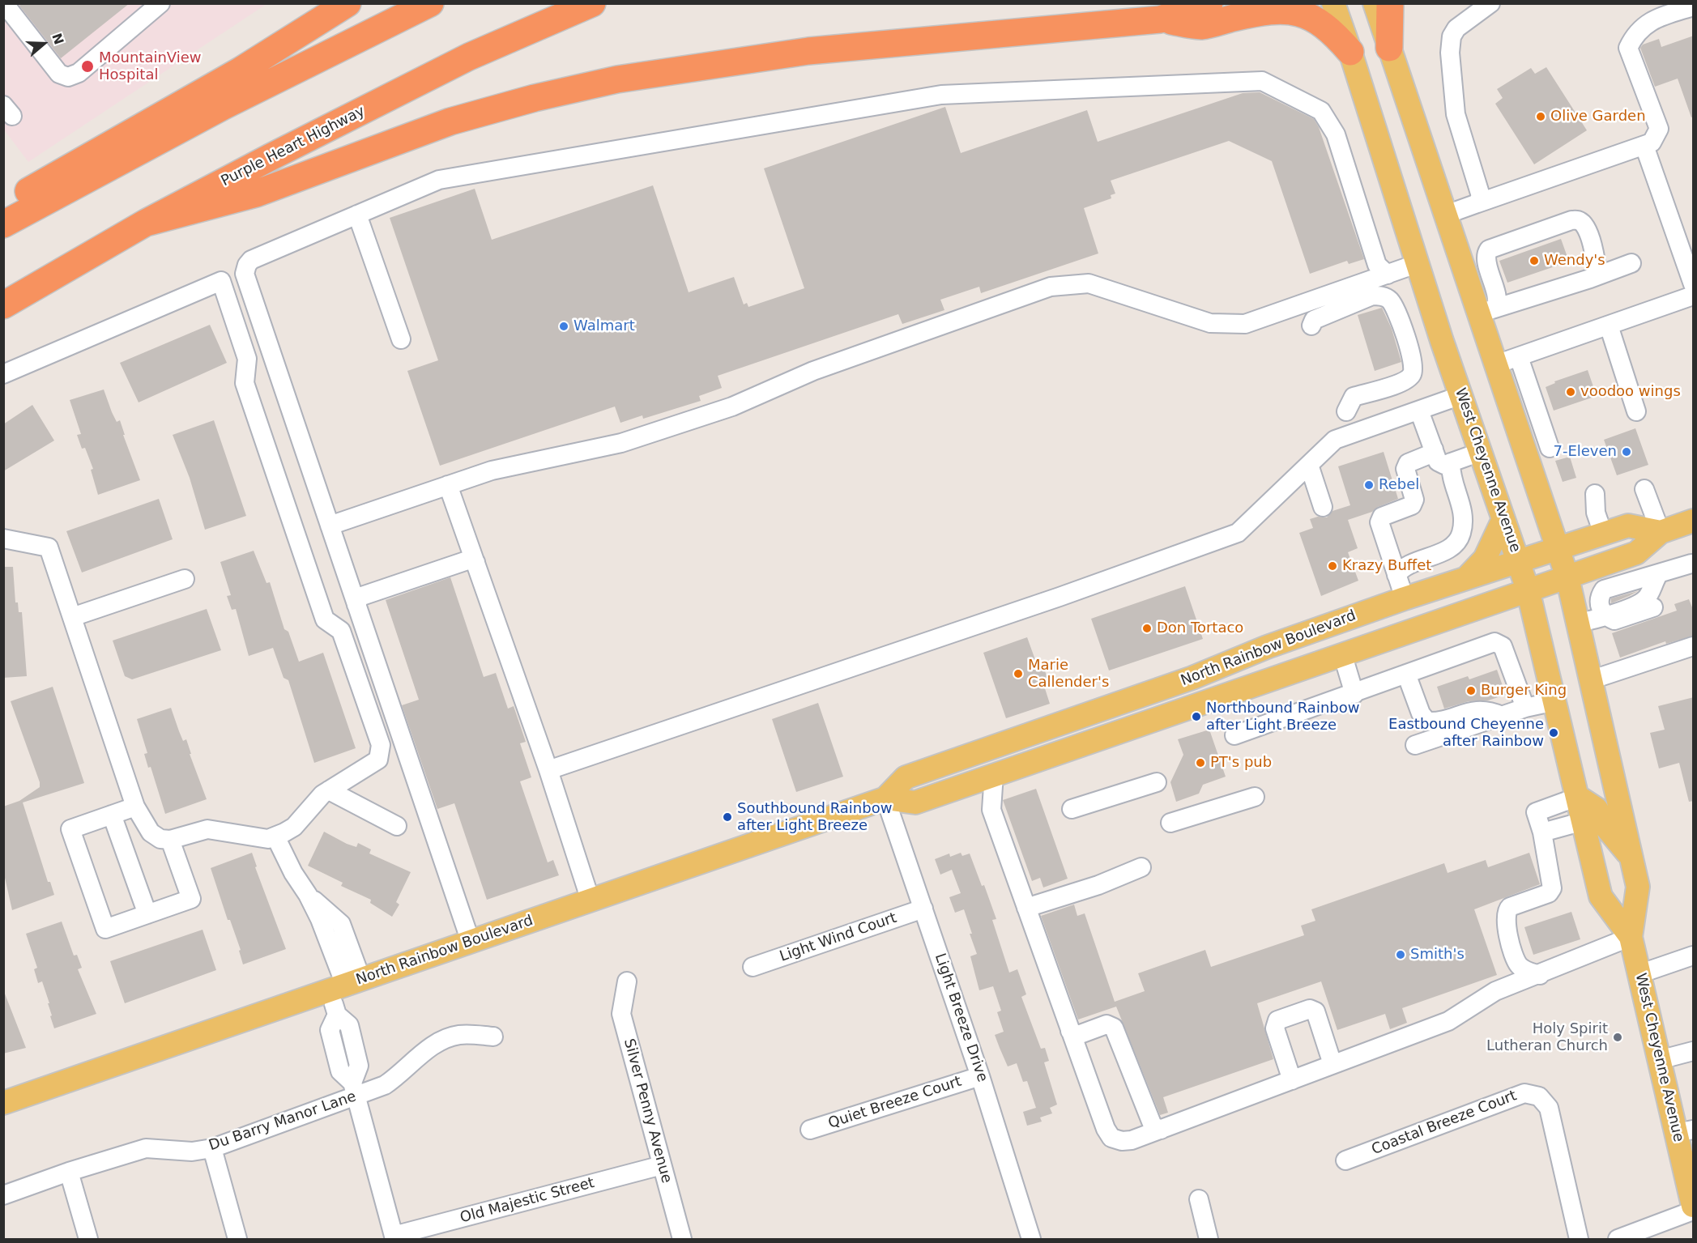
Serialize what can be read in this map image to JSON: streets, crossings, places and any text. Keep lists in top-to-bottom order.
{
  "streets": {
    "highway": ["Purple Heart Highway"],
    "main road": ["West Cheyenne Avenue", "North Rainbow Boulevard"],
    "street": [
      "Light Wind Court",
      "Light Breeze Drive",
      "Quiet Breeze Court",
      "Silver Penny Avenue",
      "Du Barry Manor Lane",
      "Coastal Breeze Court",
      "Old Majestic Street"
    ]
  },
  "crossings": [
    ["West Cheyenne Avenue", "North Rainbow Boulevard"],
    ["North Rainbow Boulevard", "Light Breeze Drive"],
    ["Light Wind Court", "Light Breeze Drive"],
    ["Light Breeze Drive", "Quiet Breeze Court"],
    ["Silver Penny Avenue", "Old Majestic Street"]
  ],
  "places": [
    "MountainView Hospital",
    "Olive Garden",
    "Wendy's",
    "Walmart",
    "voodoo wings",
    "7-Eleven",
    "Rebel",
    "Krazy Buffet",
    "Don Tortaco",
    "Marie Callender's",
    "Burger King",
    "Northbound Rainbow after Light Breeze",
    "Eastbound Cheyenne after Rainbow",
    "PT's pub",
    "Southbound Rainbow after Light Breeze",
    "Smith's",
    "Holy Spirit Lutheran Church"
  ],
  "north": "right"
}
